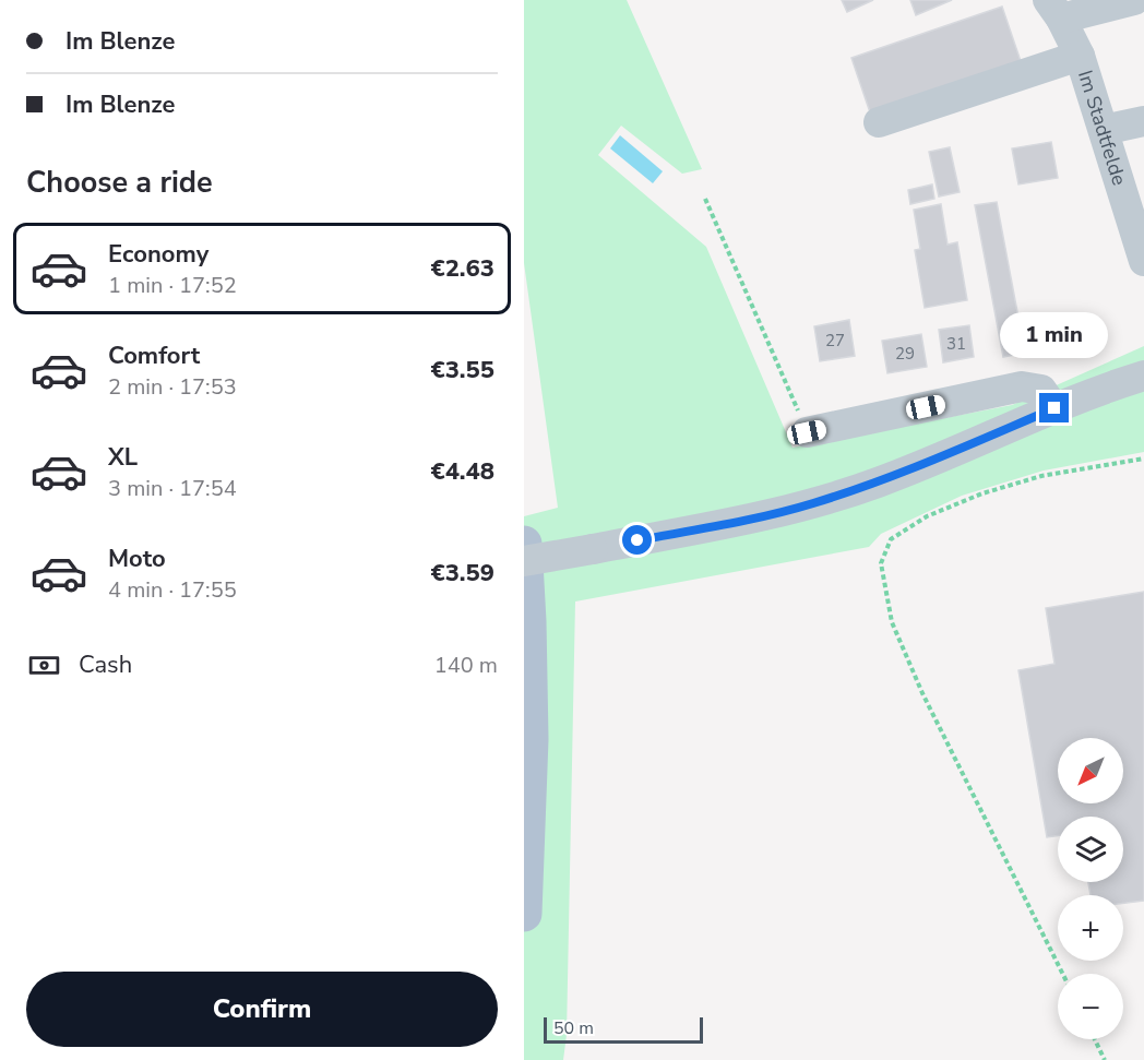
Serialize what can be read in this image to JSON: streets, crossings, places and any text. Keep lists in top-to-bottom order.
{
  "streets": {
    "street": ["Im Stadtfelde"]
  },
  "house_numbers": ["27", "31", "29"],
  "scale_bar": "50 m",
  "north": "bottom left",
  "page": {
    "banner": ["Im Blenze", "Im Blenze"],
    "heading": "Choose a ride",
    "list": [
      {
        "name": "Economy",
        "note": "1 min · 17:52",
        "value": "€2.63"
      },
      {
        "name": "Comfort",
        "note": "2 min · 17:53",
        "value": "€3.55"
      },
      {
        "name": "XL",
        "note": "3 min · 17:54",
        "value": "€4.48"
      },
      {
        "name": "Moto",
        "note": "4 min · 17:55",
        "value": "€3.59"
      }
    ],
    "bubble": "1 min",
    "pay": ["Cash", "140 m"],
    "map_buttons": ["+", "−"],
    "buttons": "Confirm",
    "scale": "50 m"
  }
}
